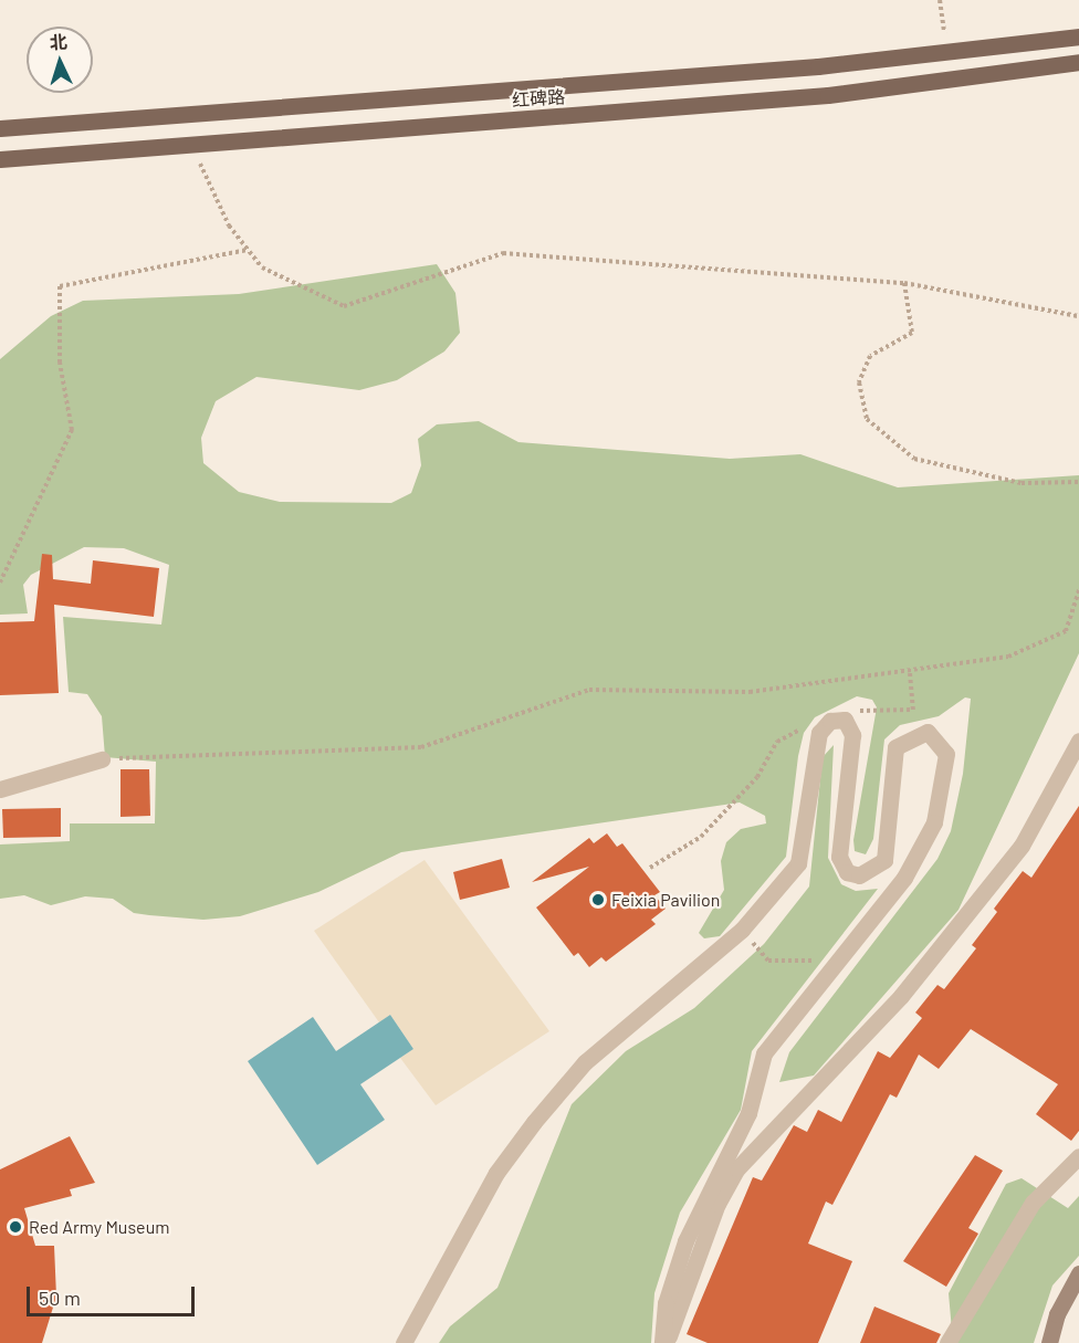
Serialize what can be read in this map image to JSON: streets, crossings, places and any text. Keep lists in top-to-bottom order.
{
  "streets": {
    "main road": ["红碑路"]
  },
  "places": ["Feixia Pavilion", "Red Army Museum"],
  "scale_bar": "50 m",
  "north": "top"
}
